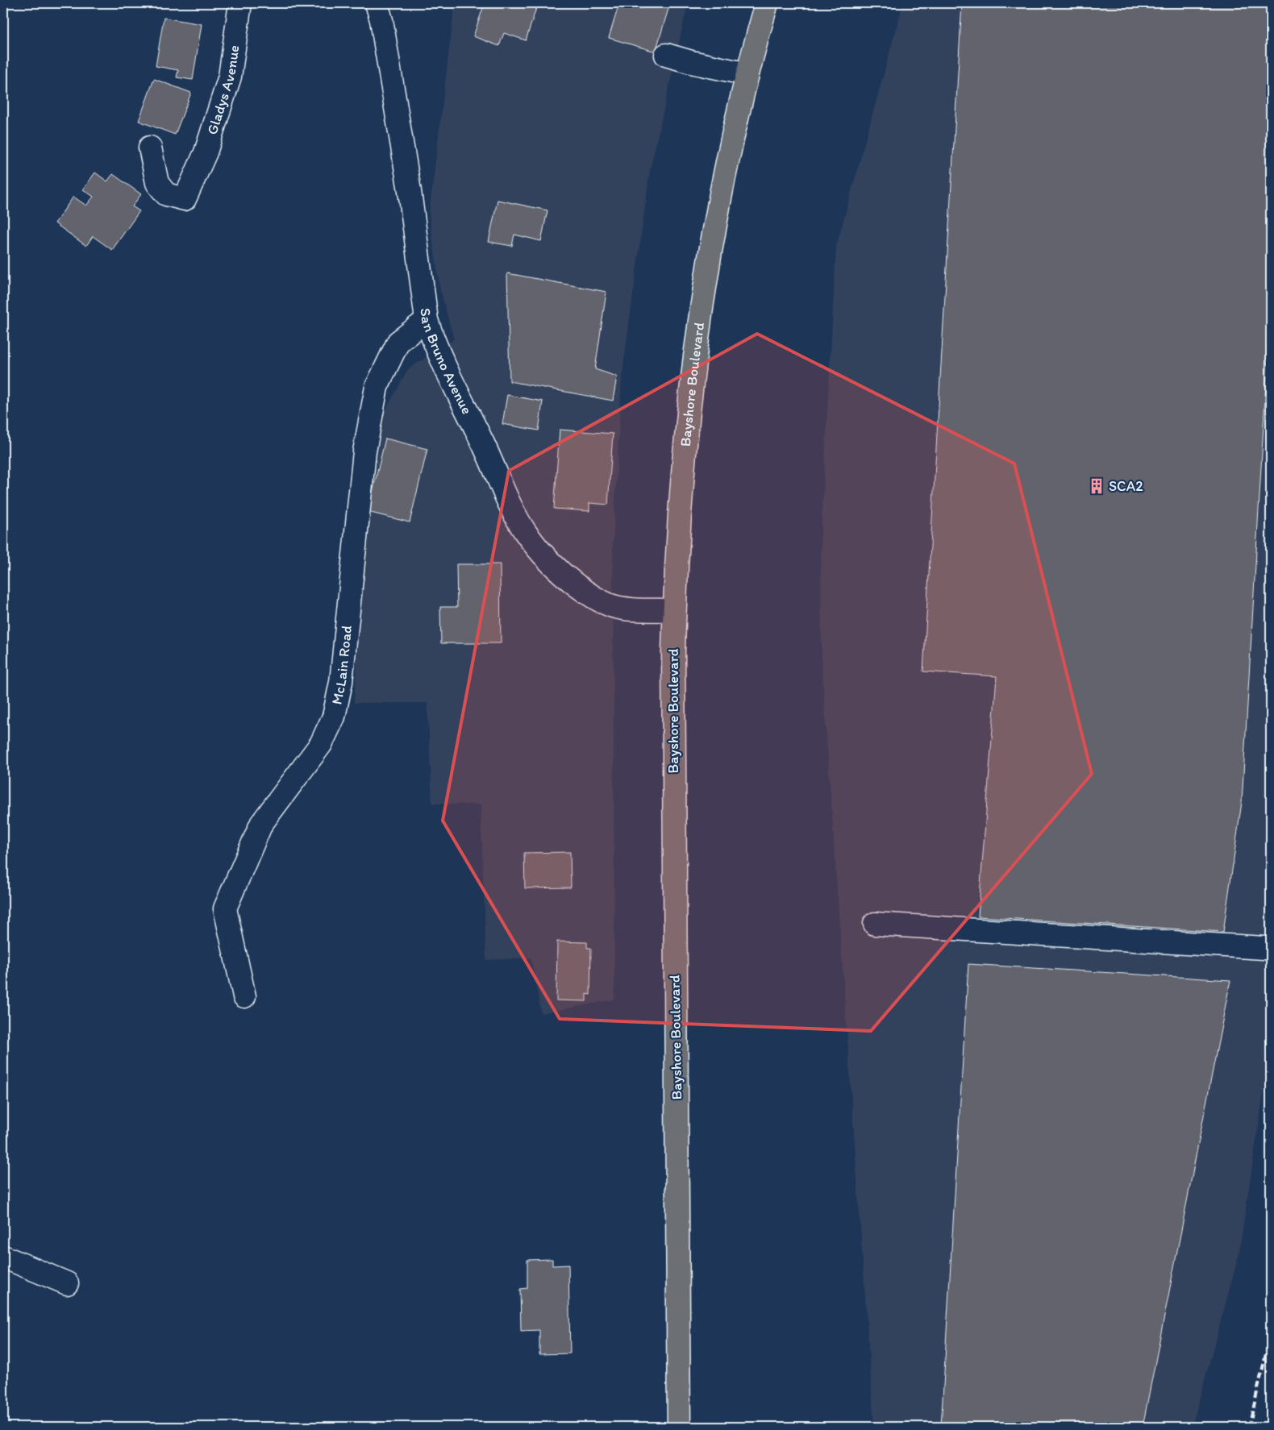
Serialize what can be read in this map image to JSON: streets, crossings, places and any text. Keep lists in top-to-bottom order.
{
  "streets": {
    "main road": ["Bayshore Boulevard"],
    "street": ["Gladys Avenue", "San Bruno Avenue", "McLain Road"]
  },
  "crossings": [
    ["San Bruno Avenue", "Bayshore Boulevard"],
    ["San Bruno Avenue", "McLain Road"]
  ],
  "places": {
    "building": ["SCA2"]
  }
}
